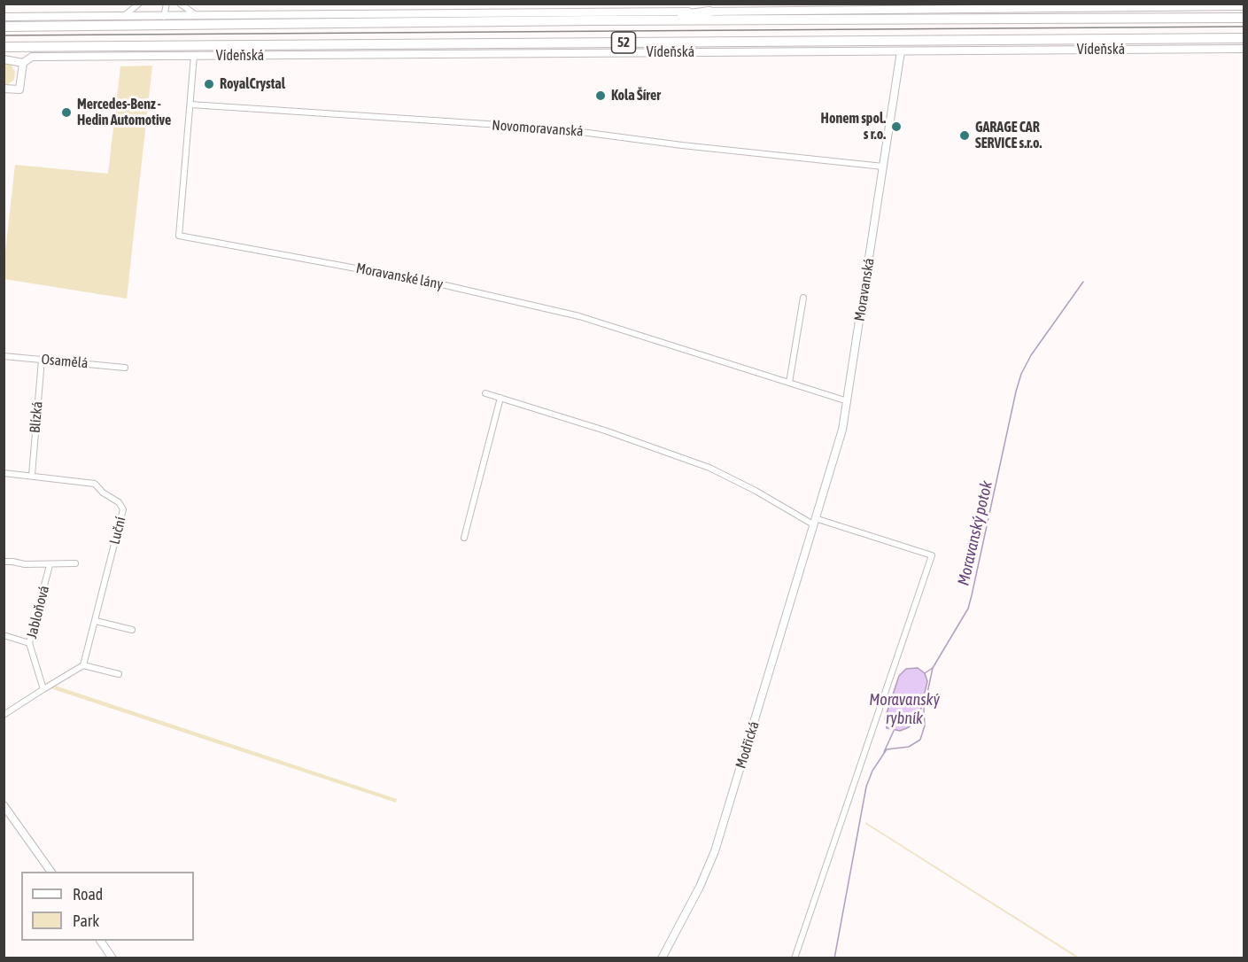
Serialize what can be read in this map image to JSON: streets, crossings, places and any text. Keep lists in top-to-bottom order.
{
  "streets": {
    "highway": ["52", "Vídeňská"],
    "street": [
      "Novomoravanská",
      "Moravanské lány",
      "Moravanská",
      "Osamělá",
      "Blízká",
      "Luční",
      "Jabloňová",
      "Modřická"
    ]
  },
  "crossings": [
    ["Vídeňská", "Moravanské lány"],
    ["Vídeňská", "Moravanská"],
    ["Novomoravanská", "Moravanské lány"],
    ["Novomoravanská", "Moravanská"],
    ["Moravanské lány", "Moravanská"],
    ["Moravanská", "Modřická"],
    ["Osamělá", "Blízká"],
    ["Blízká", "Luční"]
  ],
  "water": ["Moravanský potok", "Moravanský rybník"],
  "places": [
    "RoyalCrystal",
    "Kola Šírer",
    "Mercedes-Benz - Hedin Automotive",
    "Honem spol. s r.o.",
    "GARAGE CAR SERVICE s.r.o."
  ],
  "legend": ["Road", "Park"]
}
